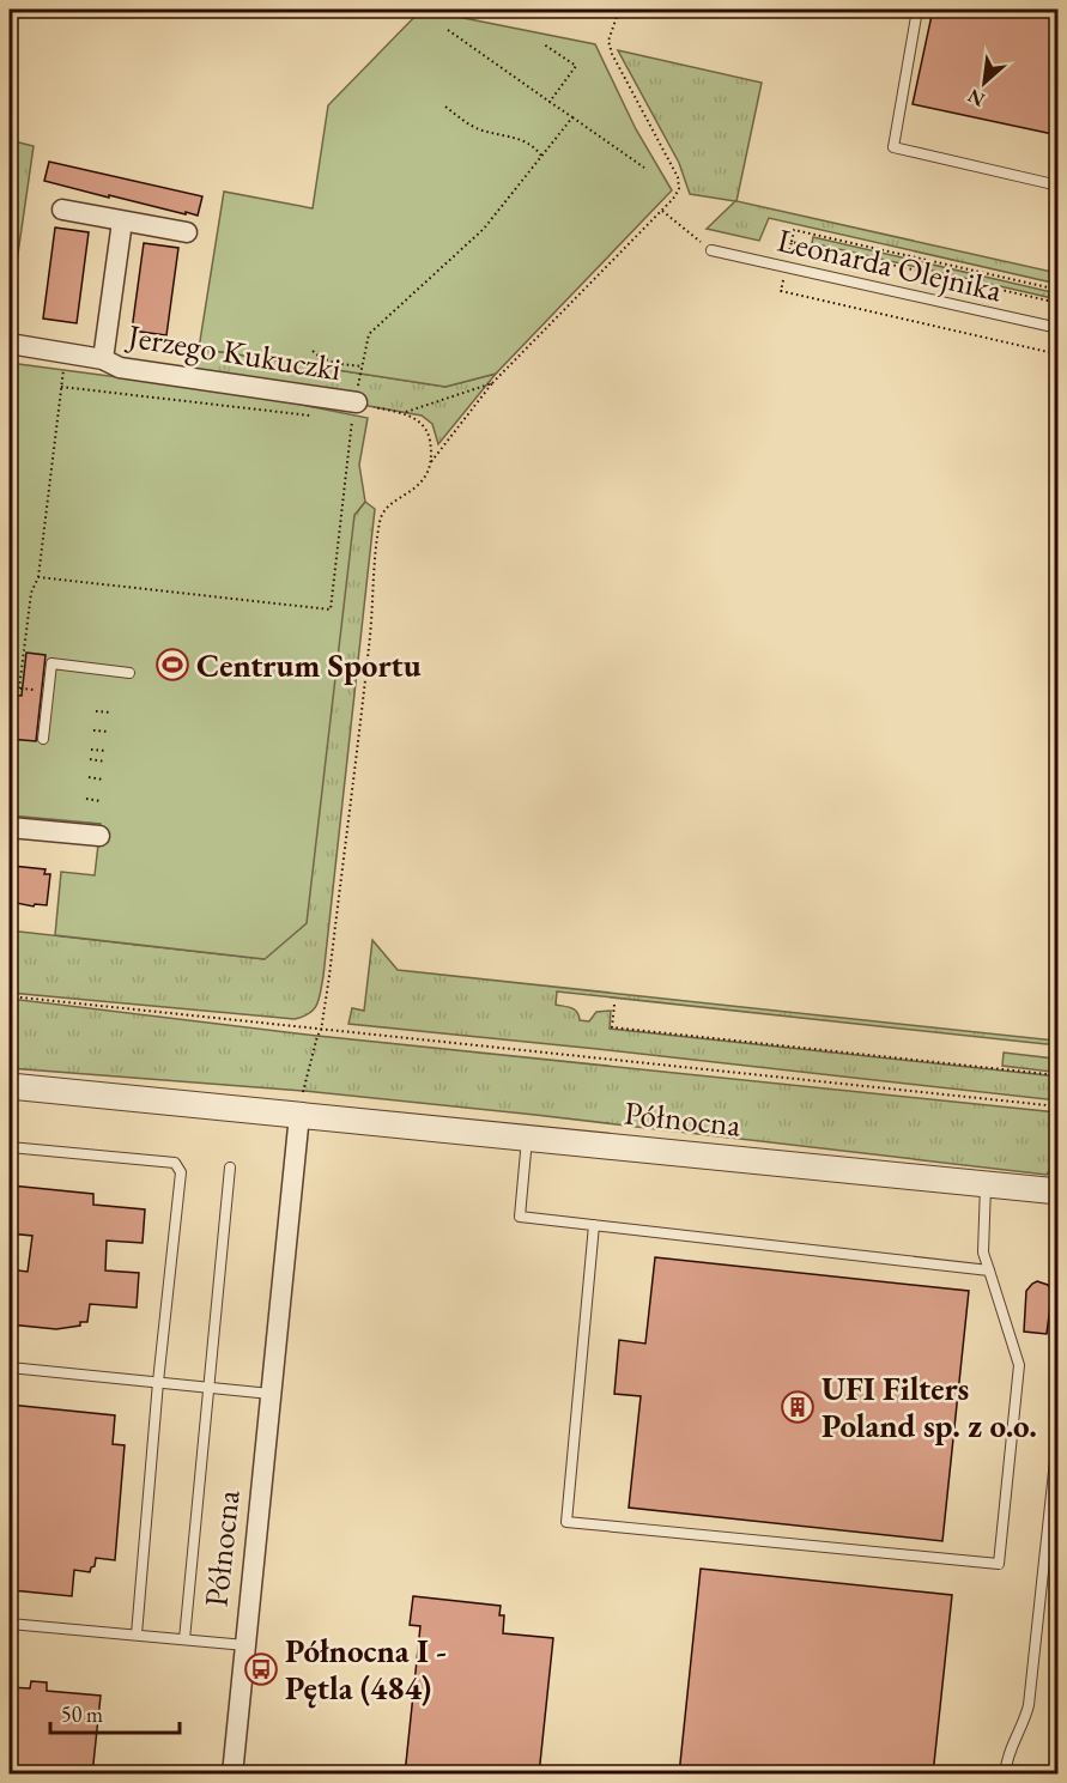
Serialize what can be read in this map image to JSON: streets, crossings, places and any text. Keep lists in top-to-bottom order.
{
  "streets": {
    "street": ["Jerzego Kukuczki", "Północna"],
    "lane": ["Leonarda Olejnika"]
  },
  "places": {
    "sports": ["Centrum Sportu"],
    "building": ["UFI Filters Poland sp. z o.o."],
    "bus stop": ["Północna I - Pętla (484)"]
  },
  "scale_bar": "50 m",
  "north": "bottom left"
}
